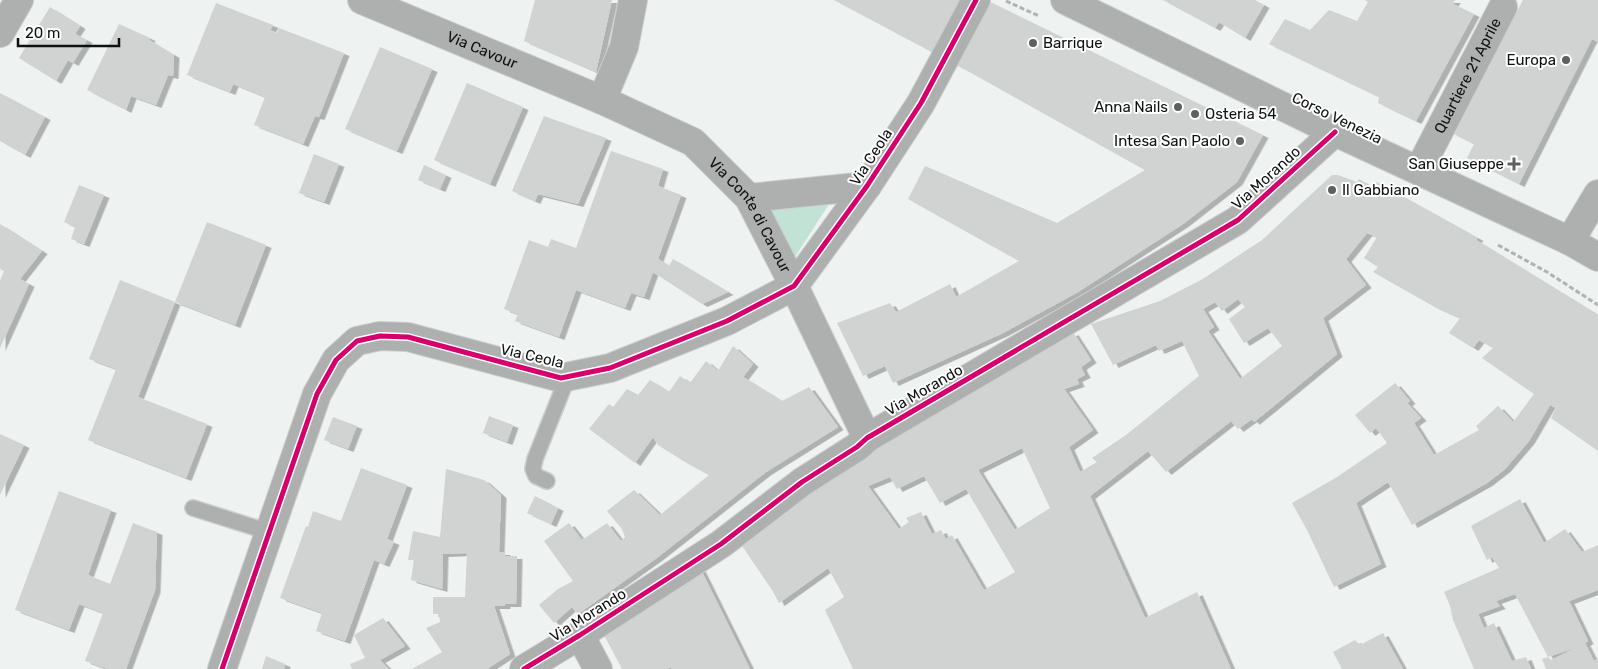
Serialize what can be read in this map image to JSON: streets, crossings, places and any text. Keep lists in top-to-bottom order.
{
  "streets": {
    "street": [
      "Via Cavour",
      "Quartiere 21 Aprile",
      "Corso Venezia",
      "Via Ceola",
      "Via Morando",
      "Via Conte di Cavour"
    ]
  },
  "crossings": [
    ["Via Cavour", "Via Conte di Cavour"],
    ["Quartiere 21 Aprile", "Corso Venezia"],
    ["Corso Venezia", "Via Morando"],
    ["Via Ceola", "Via Conte di Cavour"],
    ["Via Morando", "Via Conte di Cavour"]
  ],
  "places": {
    "other": [
      "Barrique",
      "Europa",
      "Anna Nails",
      "Osteria 54",
      "Intesa San Paolo",
      "Il Gabbiano"
    ],
    "health": ["San Giuseppe"]
  },
  "scale_bar": "20 m"
}
